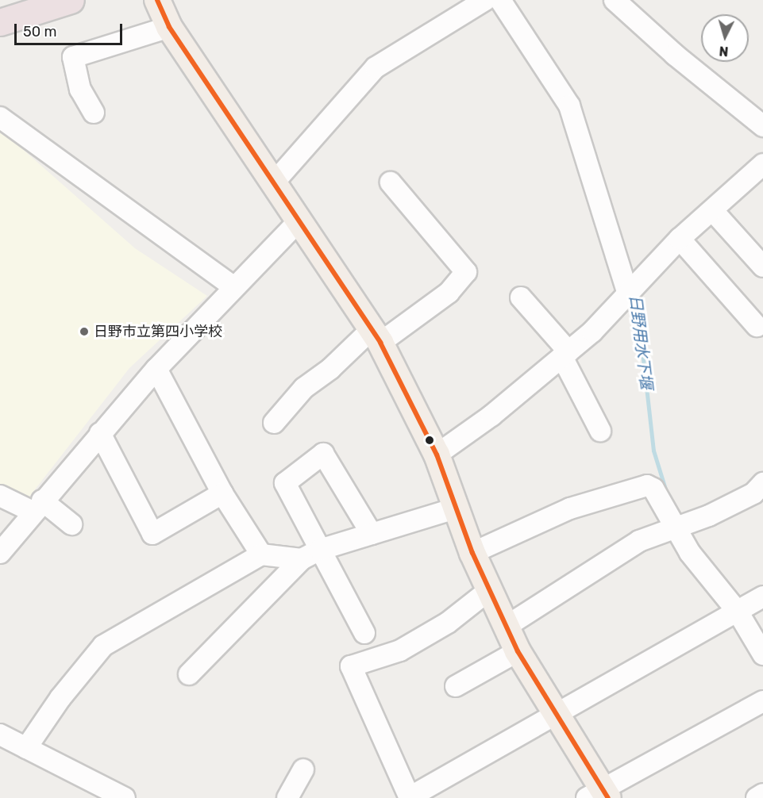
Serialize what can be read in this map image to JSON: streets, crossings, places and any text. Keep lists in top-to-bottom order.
{
  "water": ["日野用水下堰"],
  "places": ["日野市立第四小学校"],
  "scale_bar": "50 m",
  "north": "bottom"
}
